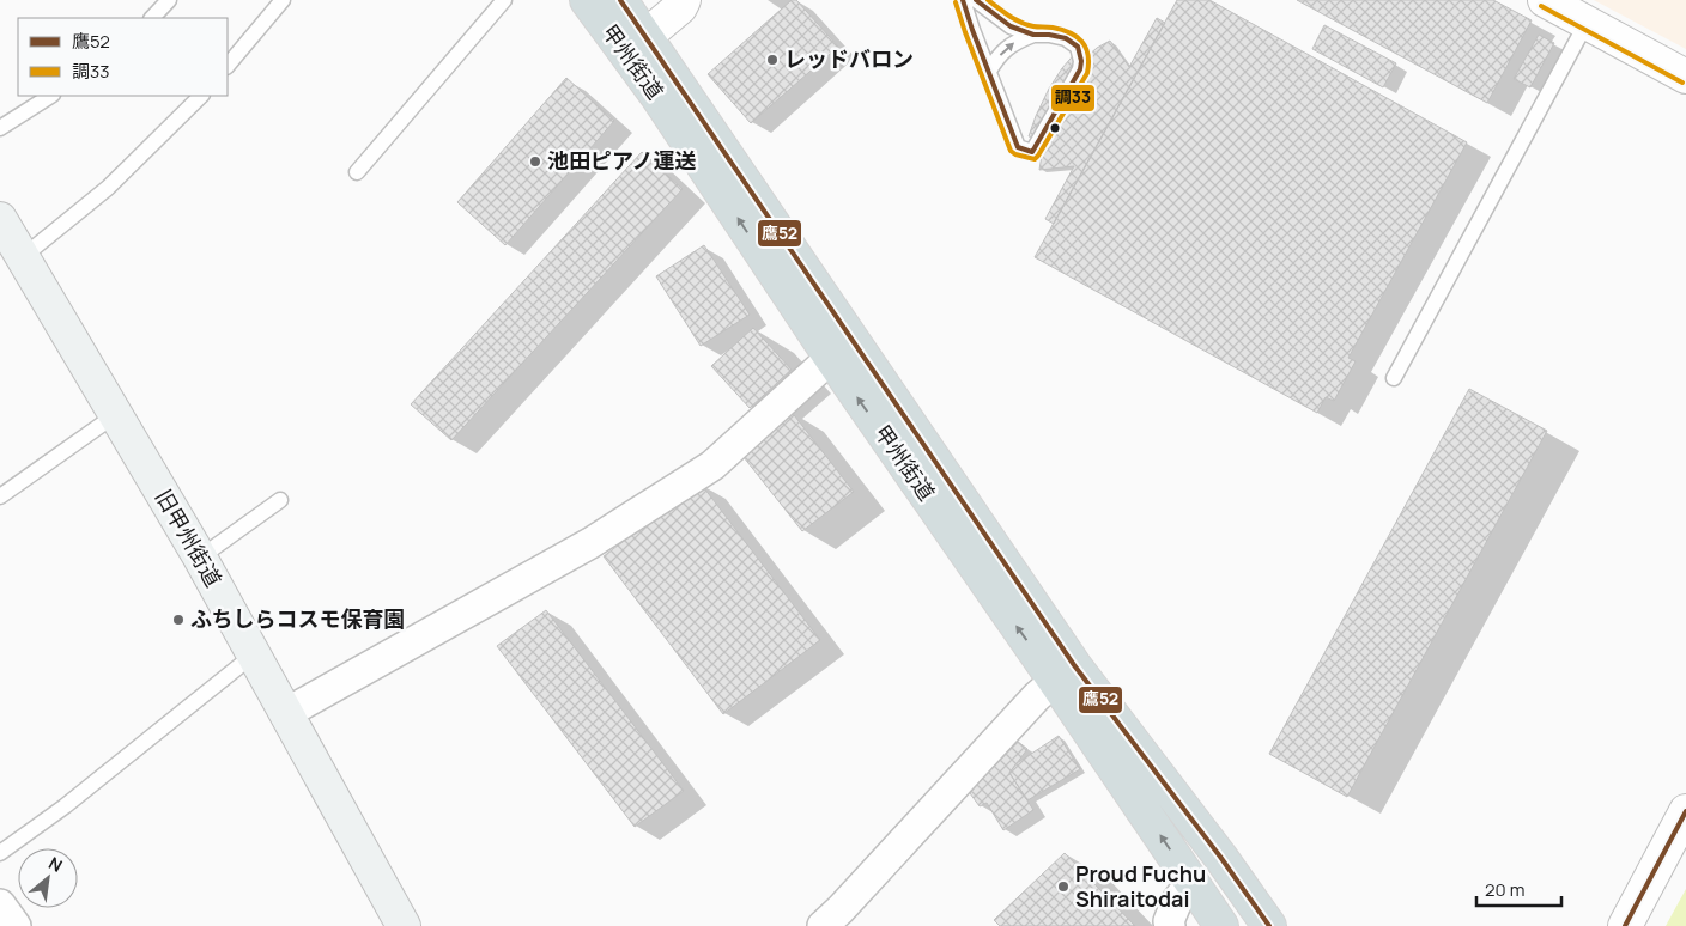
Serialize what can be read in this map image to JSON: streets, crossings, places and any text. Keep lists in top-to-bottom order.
{
  "streets": {
    "highway": ["甲州街道"],
    "main road": ["旧甲州街道"]
  },
  "places": [
    "レッドバロン",
    "池田ピアノ運送",
    "ふちしらコスモ保育園",
    "Proud Fuchu Shiraitodai"
  ],
  "lines": ["transit line 鷹52", "transit line 調33"],
  "legend": ["鷹52", "調33"],
  "scale_bar": "20 m",
  "north": "top right"
}
